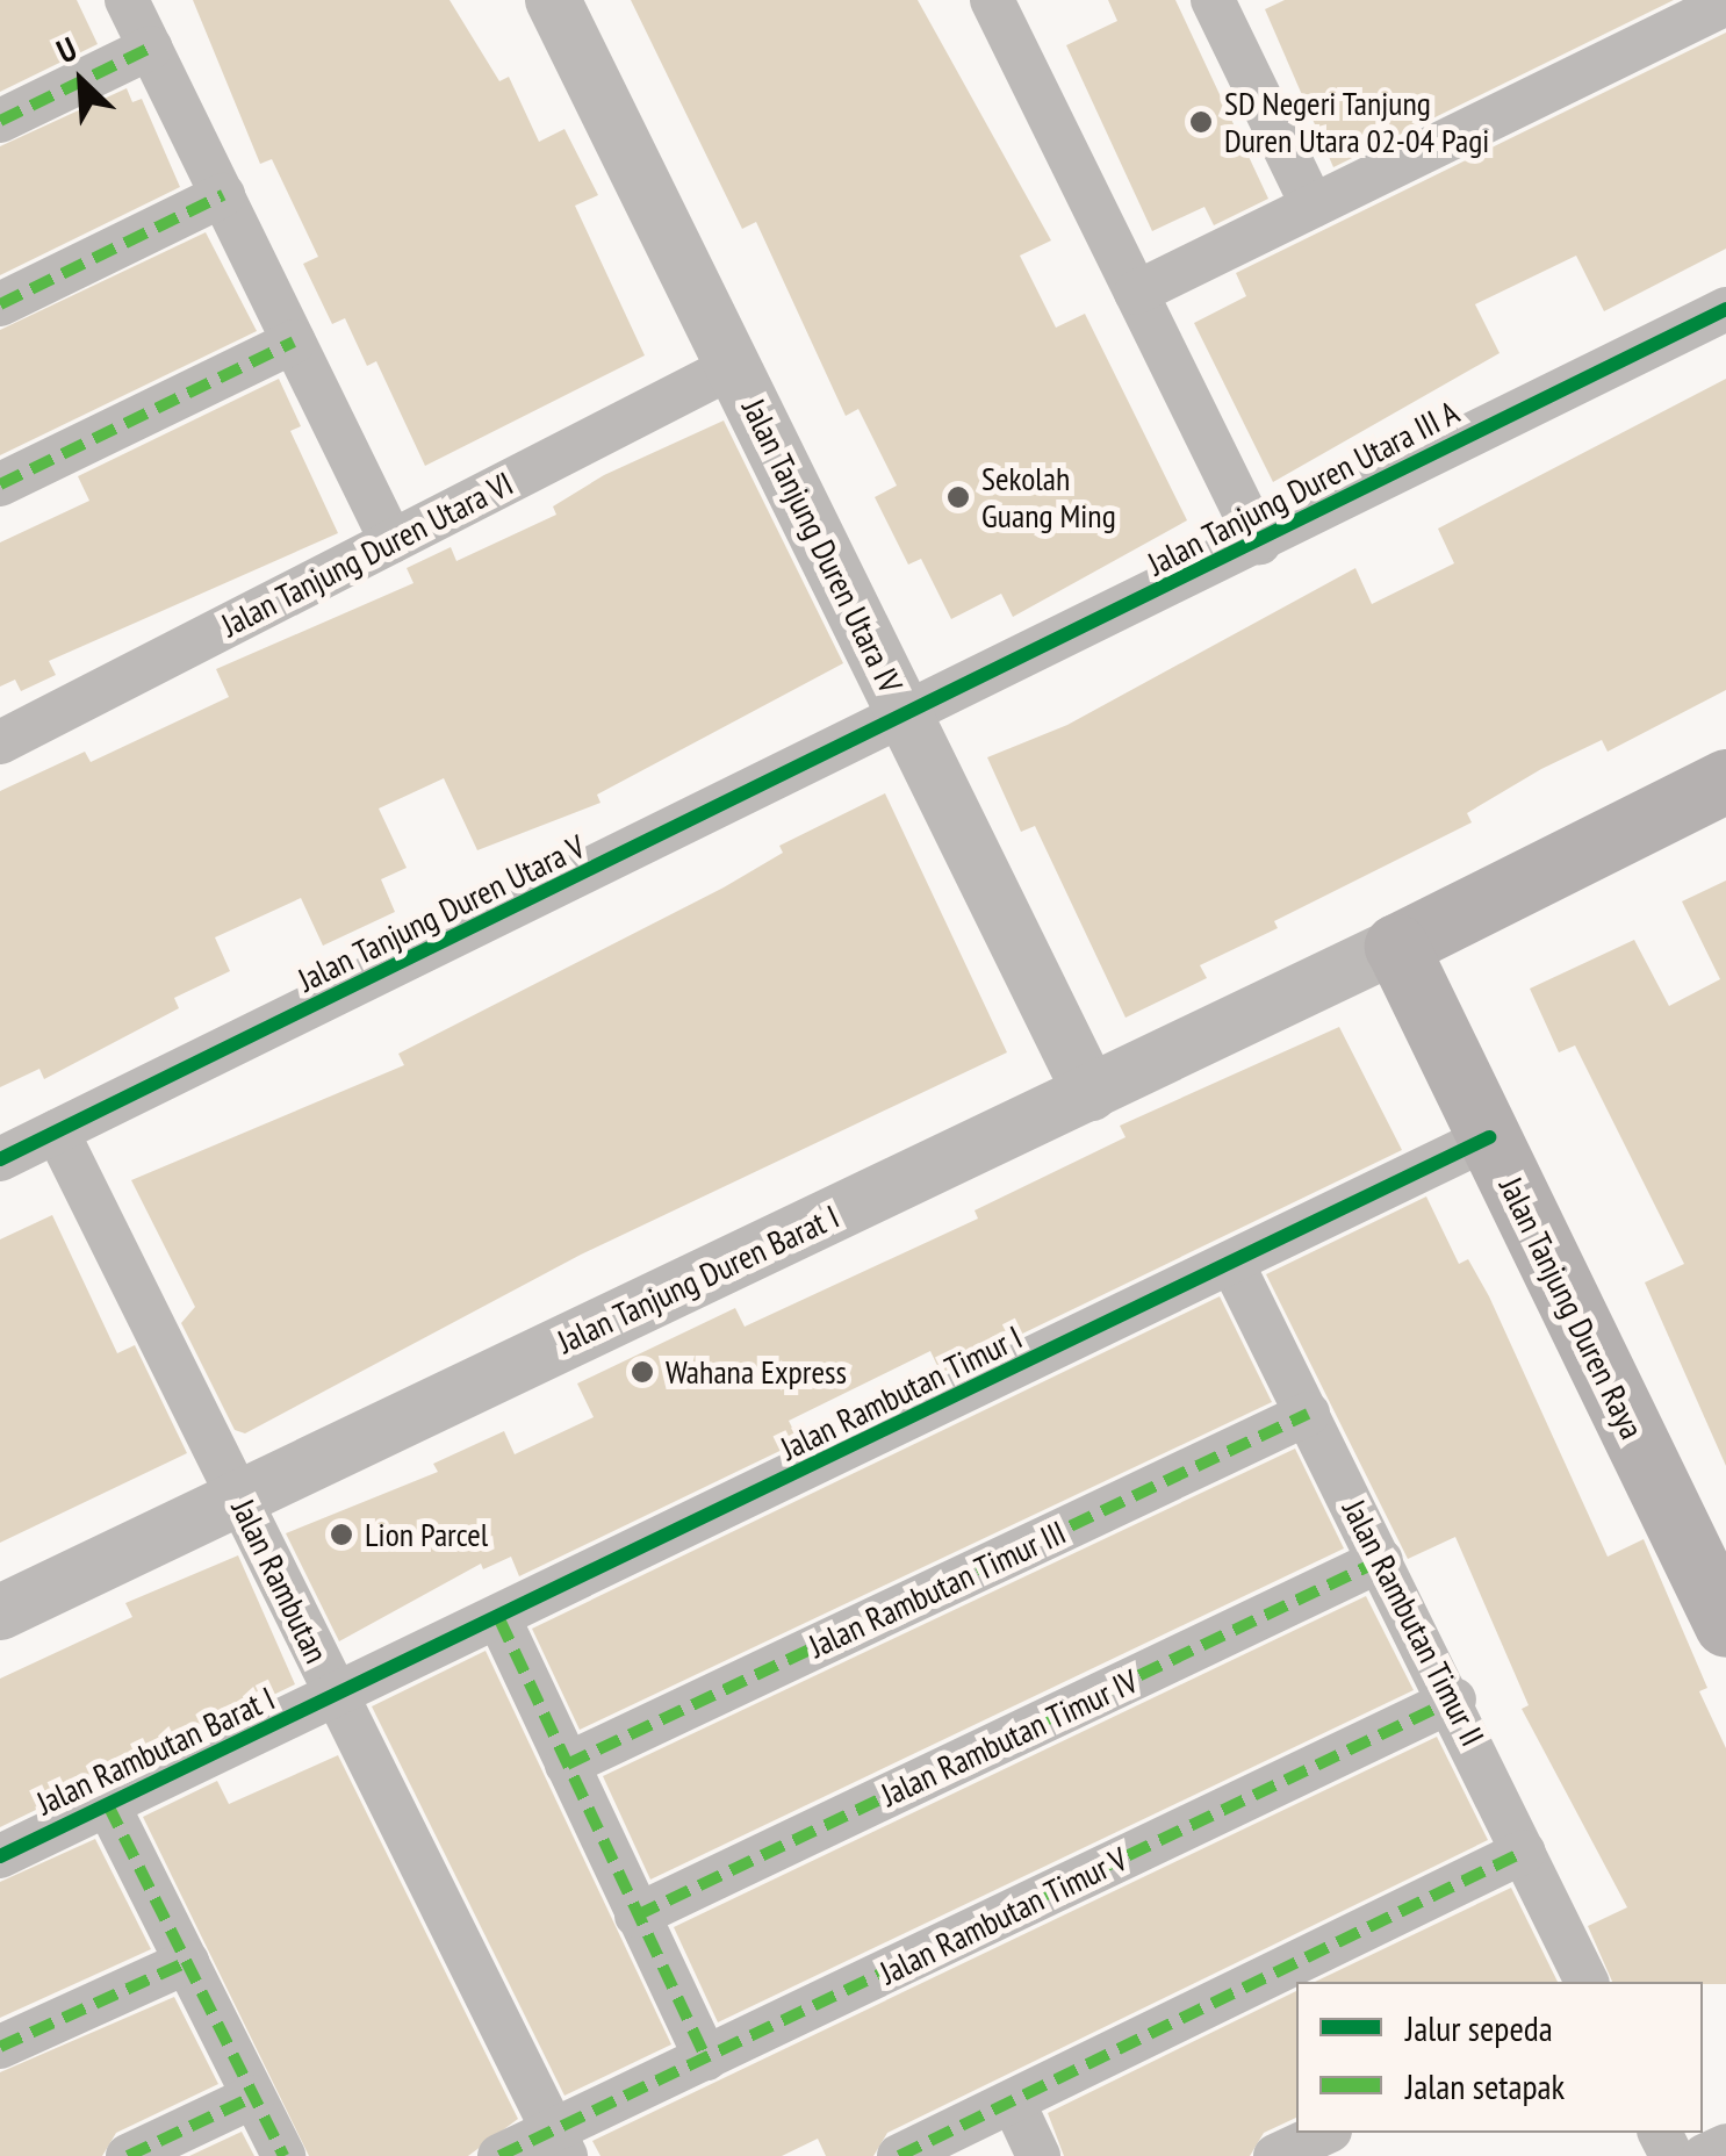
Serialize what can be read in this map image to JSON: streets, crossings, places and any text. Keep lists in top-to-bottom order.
{
  "streets": {
    "main road": ["Jalan Tanjung Duren Raya"],
    "street": [
      "Jalan Tanjung Duren Utara III A",
      "Jalan Tanjung Duren Utara IV",
      "Jalan Tanjung Duren Utara VI",
      "Jalan Tanjung Duren Utara V",
      "Jalan Tanjung Duren Barat I",
      "Jalan Rambutan Timur I",
      "Jalan Rambutan",
      "Jalan Rambutan Timur III",
      "Jalan Rambutan Timur II",
      "Jalan Rambutan Timur IV",
      "Jalan Rambutan Barat I",
      "Jalan Rambutan Timur V"
    ]
  },
  "crossings": [
    ["Jalan Tanjung Duren Utara III A", "Jalan Tanjung Duren Utara IV"],
    ["Jalan Tanjung Duren Utara III A", "Jalan Tanjung Duren Utara V"],
    ["Jalan Tanjung Duren Utara IV", "Jalan Tanjung Duren Utara VI"],
    ["Jalan Tanjung Duren Utara IV", "Jalan Tanjung Duren Utara V"],
    ["Jalan Tanjung Duren Utara IV", "Jalan Tanjung Duren Barat I"],
    ["Jalan Tanjung Duren Utara V", "Jalan Rambutan"],
    ["Jalan Tanjung Duren Barat I", "Jalan Tanjung Duren Raya"],
    ["Jalan Tanjung Duren Barat I", "Jalan Rambutan"],
    ["Jalan Tanjung Duren Raya", "Jalan Rambutan Timur I"],
    ["Jalan Rambutan Timur I", "Jalan Rambutan"],
    ["Jalan Rambutan Timur I", "Jalan Rambutan Timur II"],
    ["Jalan Rambutan Timur I", "Jalan Rambutan Barat I"],
    ["Jalan Rambutan", "Jalan Rambutan Barat I"],
    ["Jalan Rambutan", "Jalan Rambutan Timur V"],
    ["Jalan Rambutan Timur III", "Jalan Rambutan Timur II"],
    ["Jalan Rambutan Timur II", "Jalan Rambutan Timur IV"],
    ["Jalan Rambutan Timur II", "Jalan Rambutan Timur V"]
  ],
  "places": [
    "SD Negeri Tanjung Duren Utara 02-04 Pagi",
    "Sekolah Guang Ming",
    "Wahana Express",
    "Lion Parcel"
  ],
  "legend": ["Jalur sepeda", "Jalan setapak"],
  "north": "top left"
}
